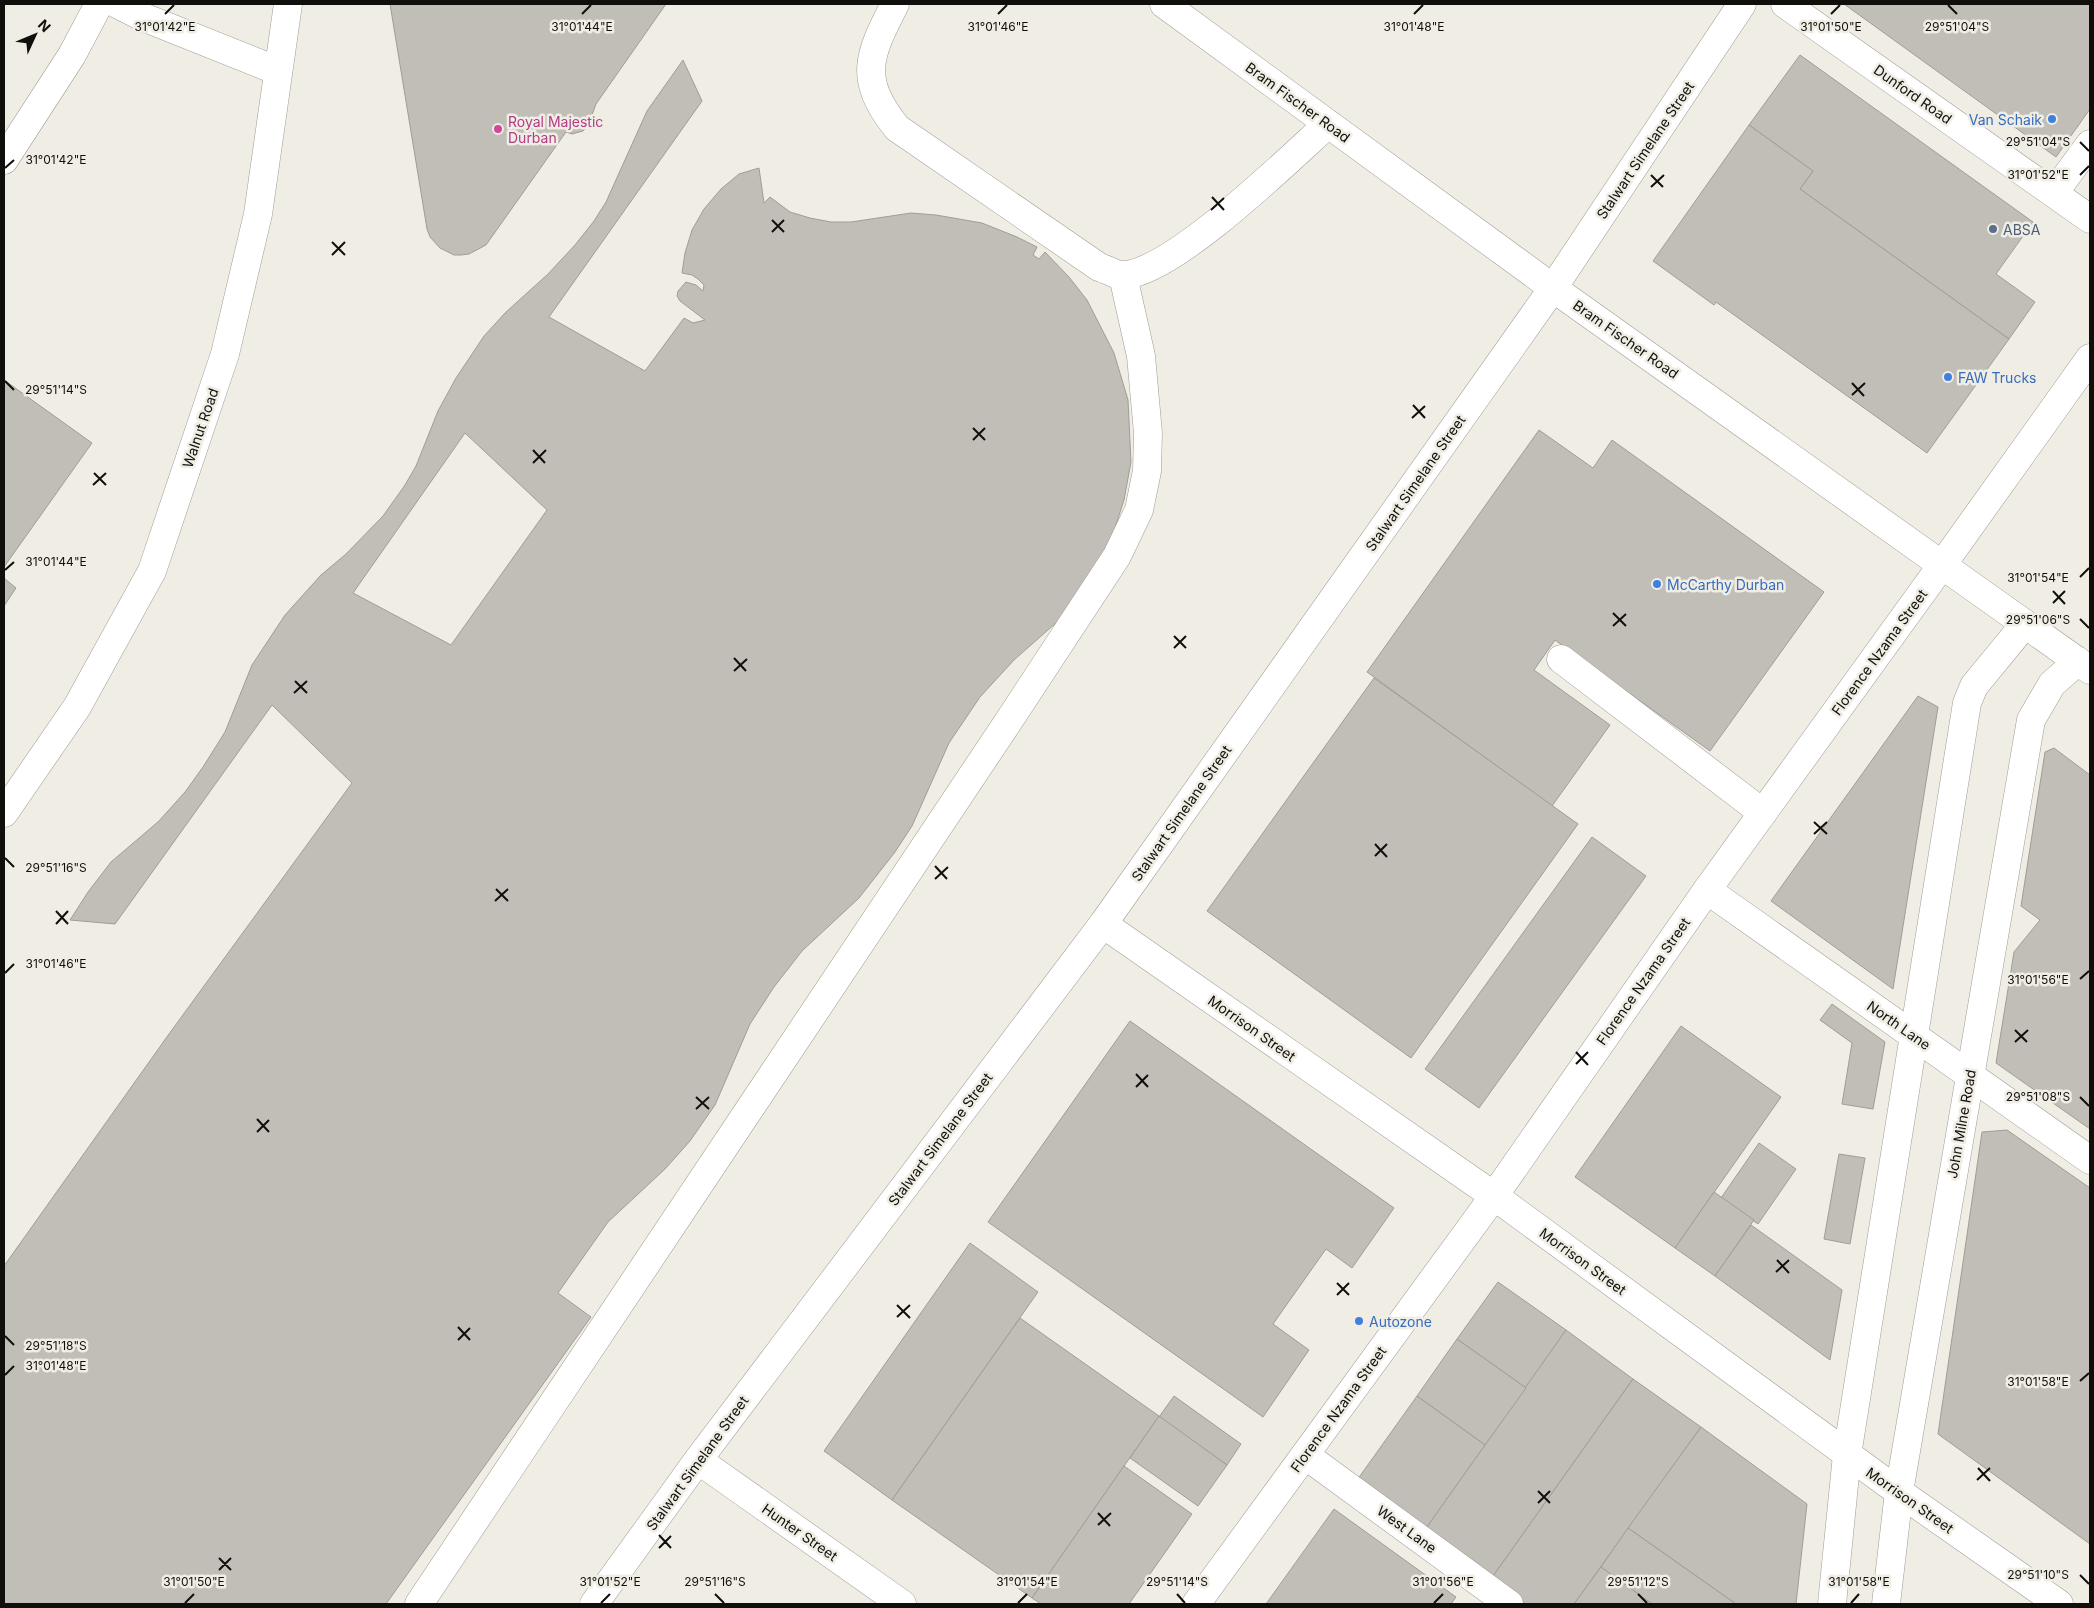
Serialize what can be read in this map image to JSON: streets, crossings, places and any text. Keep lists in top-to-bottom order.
{
  "streets": {
    "main road": [
      "Dunford Road",
      "Bram Fischer Road",
      "Stalwart Simelane Street",
      "Walnut Road",
      "Florence Nzama Street",
      "North Lane",
      "Morrison Street",
      "John Milne Road",
      "West Lane",
      "Hunter Street"
    ]
  },
  "crossings": [
    ["Bram Fischer Road", "Stalwart Simelane Street"],
    ["Bram Fischer Road", "Florence Nzama Street"],
    ["Bram Fischer Road", "John Milne Road"],
    ["Stalwart Simelane Street", "Morrison Street"],
    ["Stalwart Simelane Street", "Hunter Street"],
    ["Florence Nzama Street", "North Lane"],
    ["Florence Nzama Street", "Morrison Street"],
    ["Florence Nzama Street", "West Lane"],
    ["North Lane", "John Milne Road"],
    ["Morrison Street", "John Milne Road"]
  ],
  "places": [
    "Van Schaik",
    "Royal Majestic Durban",
    "ABSA",
    "FAW Trucks",
    "McCarthy Durban",
    "Autozone"
  ],
  "north": "top right",
  "coordinates": [
    "31°01'42\"E",
    "31°01'44\"E",
    "31°01'46\"E",
    "31°01'48\"E",
    "31°01'50\"E",
    "29°51'04\"S",
    "31°01'52\"E",
    "29°51'14\"S",
    "31°01'54\"E",
    "29°51'06\"S",
    "29°51'16\"S",
    "31°01'56\"E",
    "29°51'08\"S",
    "29°51'18\"S",
    "31°01'58\"E",
    "29°51'10\"S",
    "29°51'12\"S"
  ]
}
